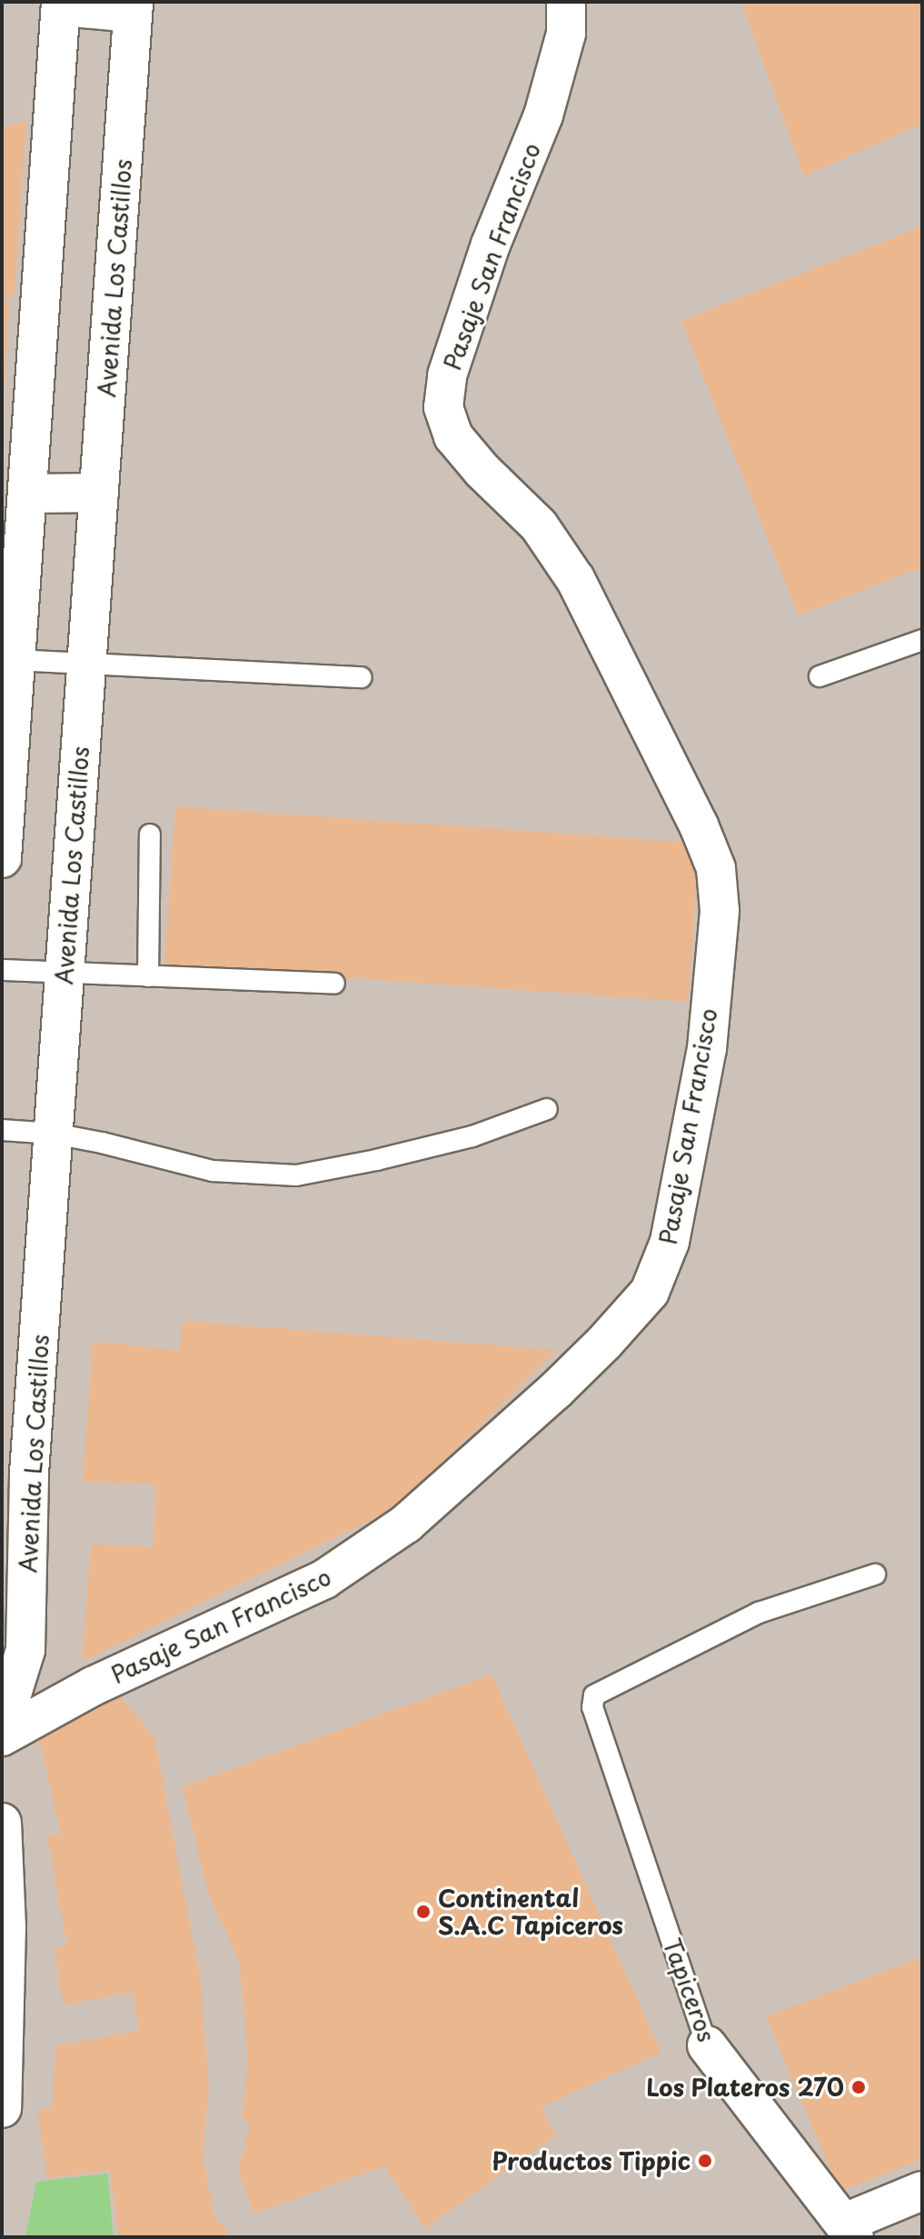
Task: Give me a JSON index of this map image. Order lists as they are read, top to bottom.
{
  "streets": {
    "street": ["Pasaje San Francisco", "Avenida Los Castillos", "Tapiceros"]
  },
  "places": ["Continental S.A.C Tapiceros", "Los Plateros 270", "Productos Tippic"]
}
